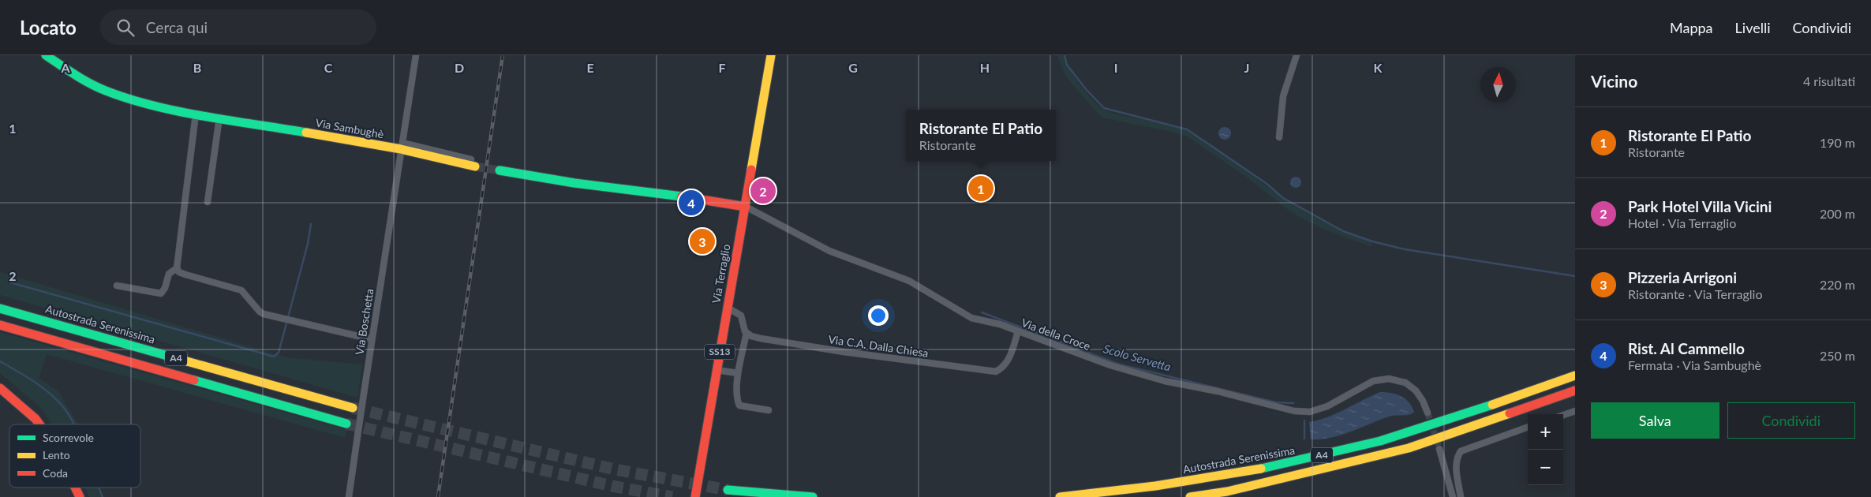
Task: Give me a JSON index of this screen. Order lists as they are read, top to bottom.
{
  "streets": {
    "main road": [
      "Via Sambughè",
      "Via Terraglio",
      "Autostrada Serenissima",
      "SS13",
      "A4"
    ],
    "street": ["Via Boschetta", "Via della Croce", "Via C.A. Dalla Chiesa"]
  },
  "crossings": [
    ["Via Sambughè", "Via Boschetta"],
    ["Via Terraglio", "Via della Croce"],
    ["Via della Croce", "Via C.A. Dalla Chiesa"]
  ],
  "water": ["Scolo Servetta"],
  "legend": ["Scorrevole", "Lento", "Coda"],
  "north": "top",
  "page": {
    "header": "Locato",
    "search": "Cerca qui",
    "nav": ["Mappa", "Livelli", "Condividi"],
    "heading": ["Vicino", "4 risultati"],
    "list": [
      {
        "mark": "1",
        "name": "Ristorante El Patio",
        "note": "Ristorante",
        "value": "190 m"
      },
      {
        "mark": "2",
        "name": "Park Hotel Villa Vicini",
        "note": "Hotel · Via Terraglio",
        "value": "200 m"
      },
      {
        "mark": "3",
        "name": "Pizzeria Arrigoni",
        "note": "Ristorante · Via Terraglio",
        "value": "220 m"
      },
      {
        "mark": "4",
        "name": "Rist. Al Cammello",
        "note": "Fermata · Via Sambughè",
        "value": "250 m"
      }
    ],
    "popup": ["Ristorante El Patio", "Ristorante"],
    "pins": [
      "1",
      "2",
      "4",
      "3"
    ],
    "buttons": ["Salva", "Condividi"],
    "map_buttons": ["+", "−"]
  },
  "grid": {
    "columns": [
      "A",
      "B",
      "C",
      "D",
      "E",
      "F",
      "G",
      "H",
      "I",
      "J",
      "K"
    ],
    "rows": ["1", "2"]
  }
}
